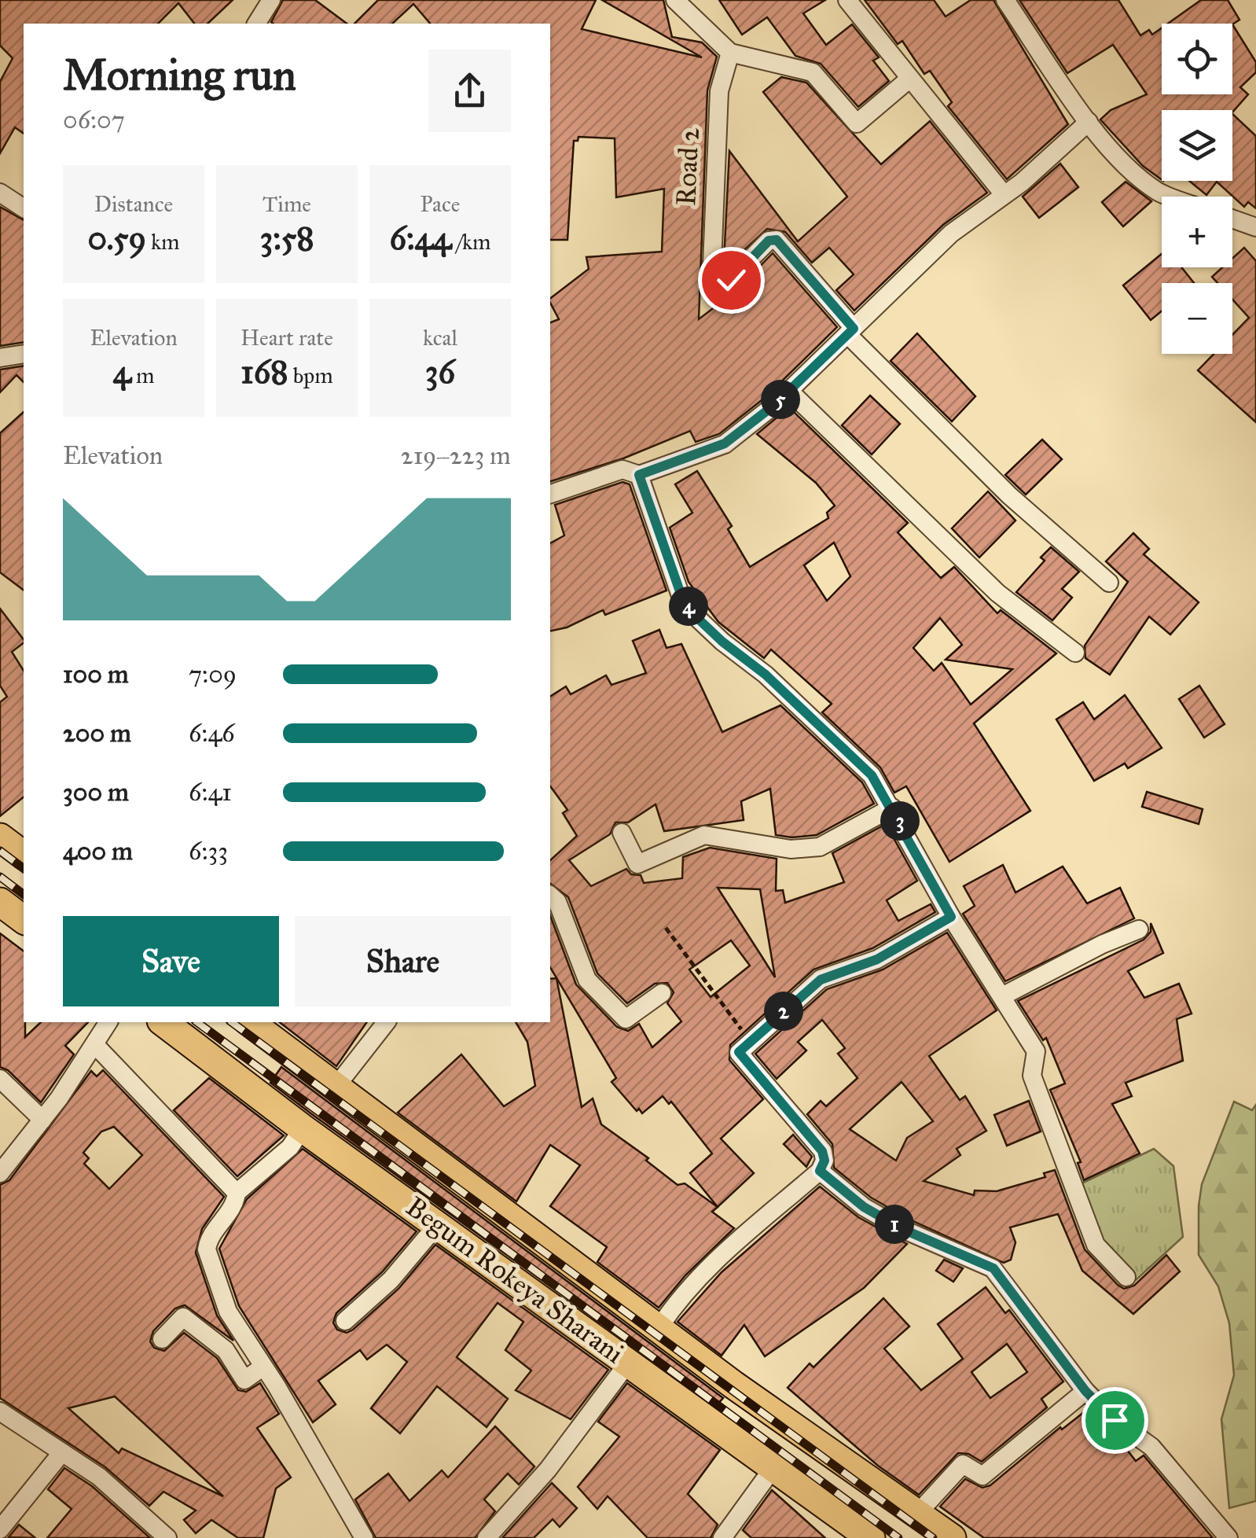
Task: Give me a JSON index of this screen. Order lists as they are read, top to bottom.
{
  "streets": {
    "main road": ["Begum Rokeya Sharani"],
    "street": ["Road 2"]
  },
  "page": {
    "map_buttons": ["+", "−"],
    "heading": ["Morning run", "06:07"],
    "stats": [
      ["Distance", "0.59 km"],
      ["Time", "3:58"],
      ["Pace", "6:44 /km"],
      ["Elevation", "4 m"],
      ["Heart rate", "168 bpm"],
      ["kcal", "36"]
    ],
    "pins": [
      "5",
      "4",
      "3",
      "2",
      "1"
    ],
    "chart": ["Elevation", "219–223 m"],
    "list": [
      {
        "name": "100 m",
        "note": "7:09"
      },
      {
        "name": "200 m",
        "note": "6:46"
      },
      {
        "name": "300 m",
        "note": "6:41"
      },
      {
        "name": "400 m",
        "note": "6:33"
      }
    ],
    "buttons": ["Save", "Share"]
  }
}
